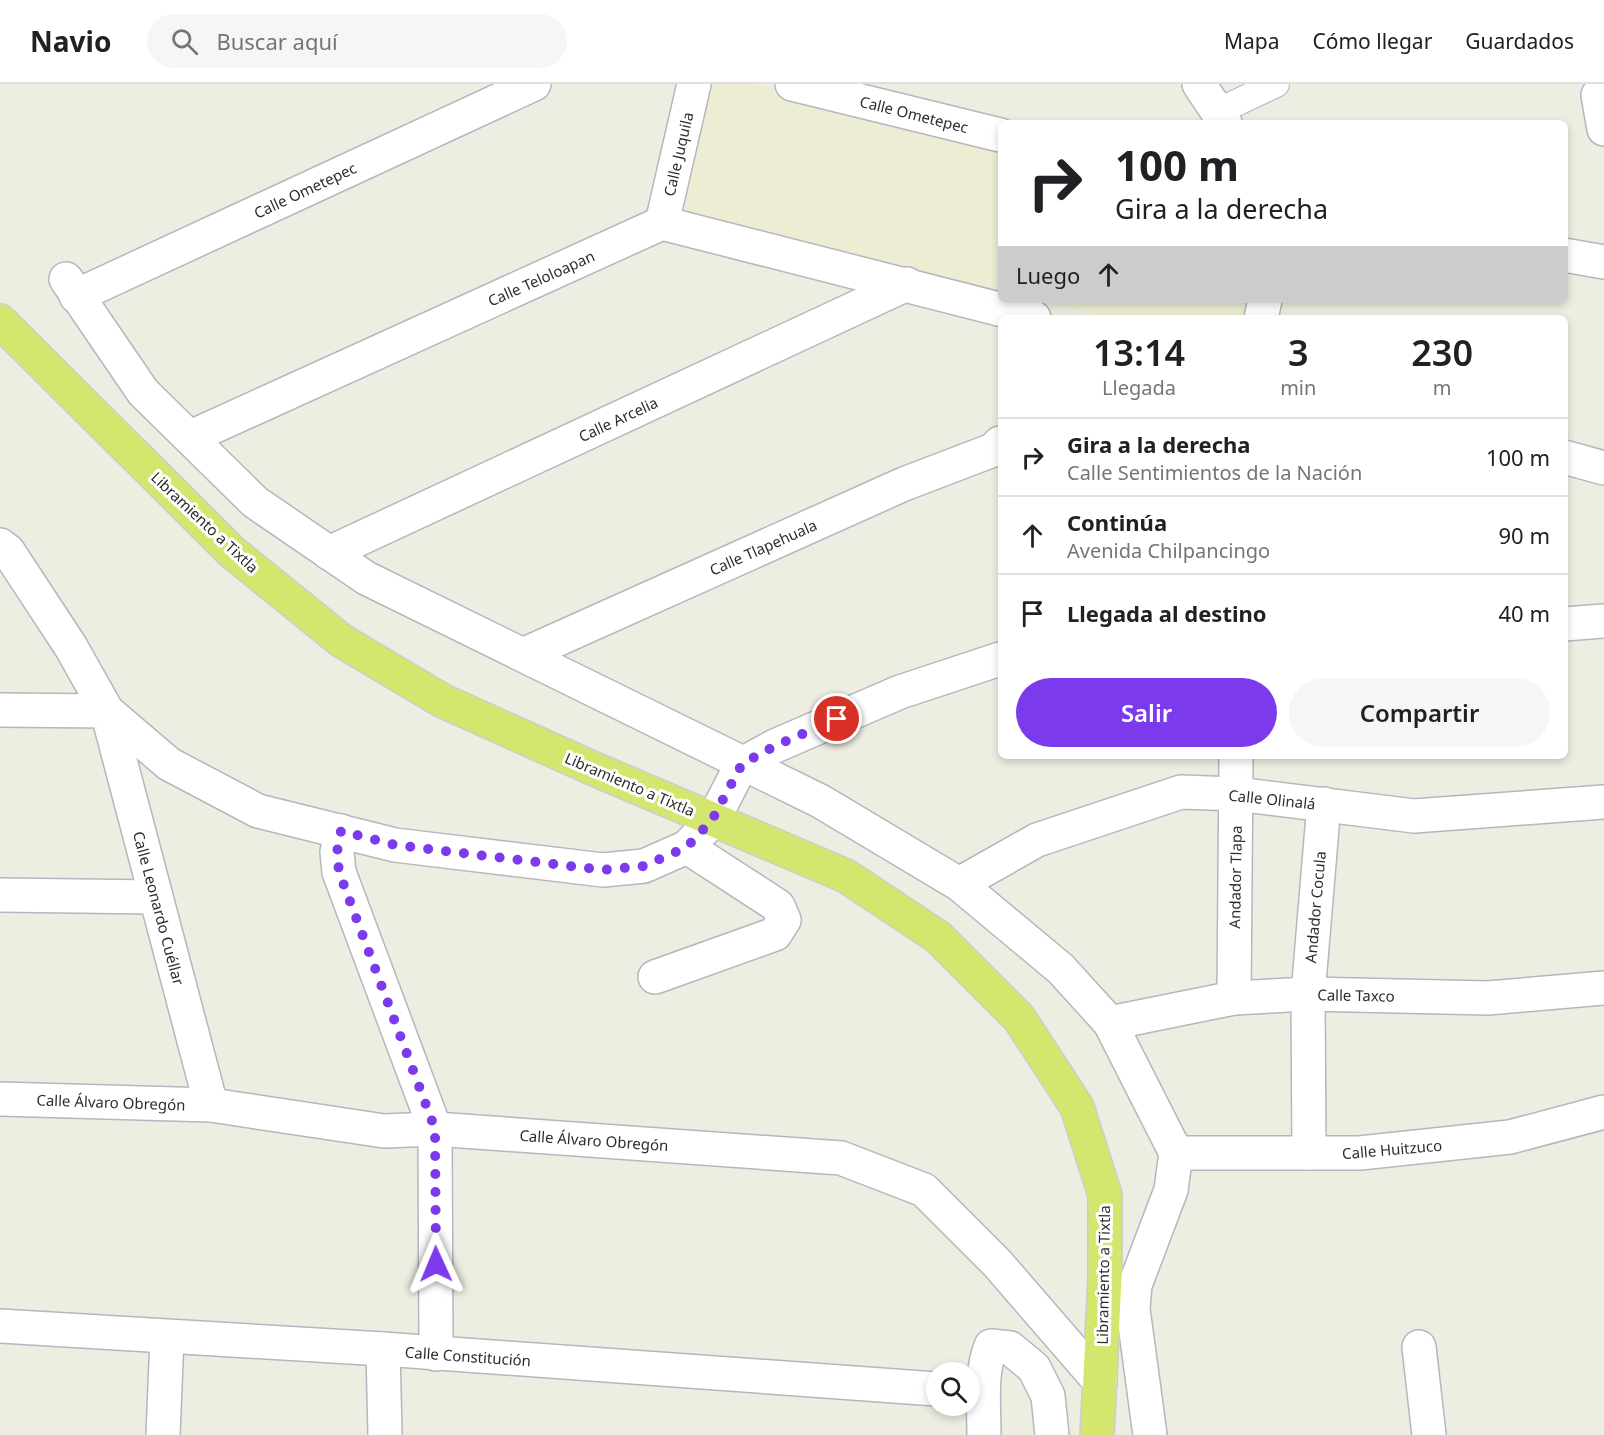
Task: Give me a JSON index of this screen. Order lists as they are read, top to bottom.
{
  "streets": {
    "main road": ["Libramiento a Tixtla"],
    "street": [
      "Calle Ometepec",
      "Calle Juquila",
      "Calle Teloloapan",
      "Calle Arcelia",
      "Calle Tlapehuala",
      "Calle Olinalá",
      "Andador Tlapa",
      "Andador Cocula",
      "Calle Leonardo Cuéllar",
      "Calle Taxco",
      "Calle Álvaro Obregón",
      "Calle Huitzuco",
      "Calle Constitución"
    ]
  },
  "crossings": [
    ["Calle Ometepec", "Calle Teloloapan"],
    ["Calle Juquila", "Calle Teloloapan"],
    ["Libramiento a Tixtla", "Calle Álvaro Obregón"],
    ["Calle Olinalá", "Andador Tlapa"],
    ["Calle Olinalá", "Andador Cocula"],
    ["Andador Tlapa", "Calle Taxco"],
    ["Andador Cocula", "Calle Taxco"],
    ["Andador Cocula", "Calle Huitzuco"],
    ["Calle Leonardo Cuéllar", "Calle Álvaro Obregón"]
  ],
  "page": {
    "header": "Navio",
    "search": "Buscar aquí",
    "nav": ["Mapa", "Cómo llegar", "Guardados"],
    "turn": ["100 m", "Gira a la derecha"],
    "then": "Luego",
    "eta": [
      "13:14",
      "Llegada",
      "3",
      "min",
      "230",
      "m"
    ],
    "list": [
      {
        "name": "Gira a la derecha",
        "note": "Calle Sentimientos de la Nación",
        "value": "100 m"
      },
      {
        "name": "Continúa",
        "note": "Avenida Chilpancingo",
        "value": "90 m"
      },
      {
        "name": "Llegada al destino",
        "value": "40 m"
      }
    ],
    "buttons": ["Salir", "Compartir"]
  }
}
